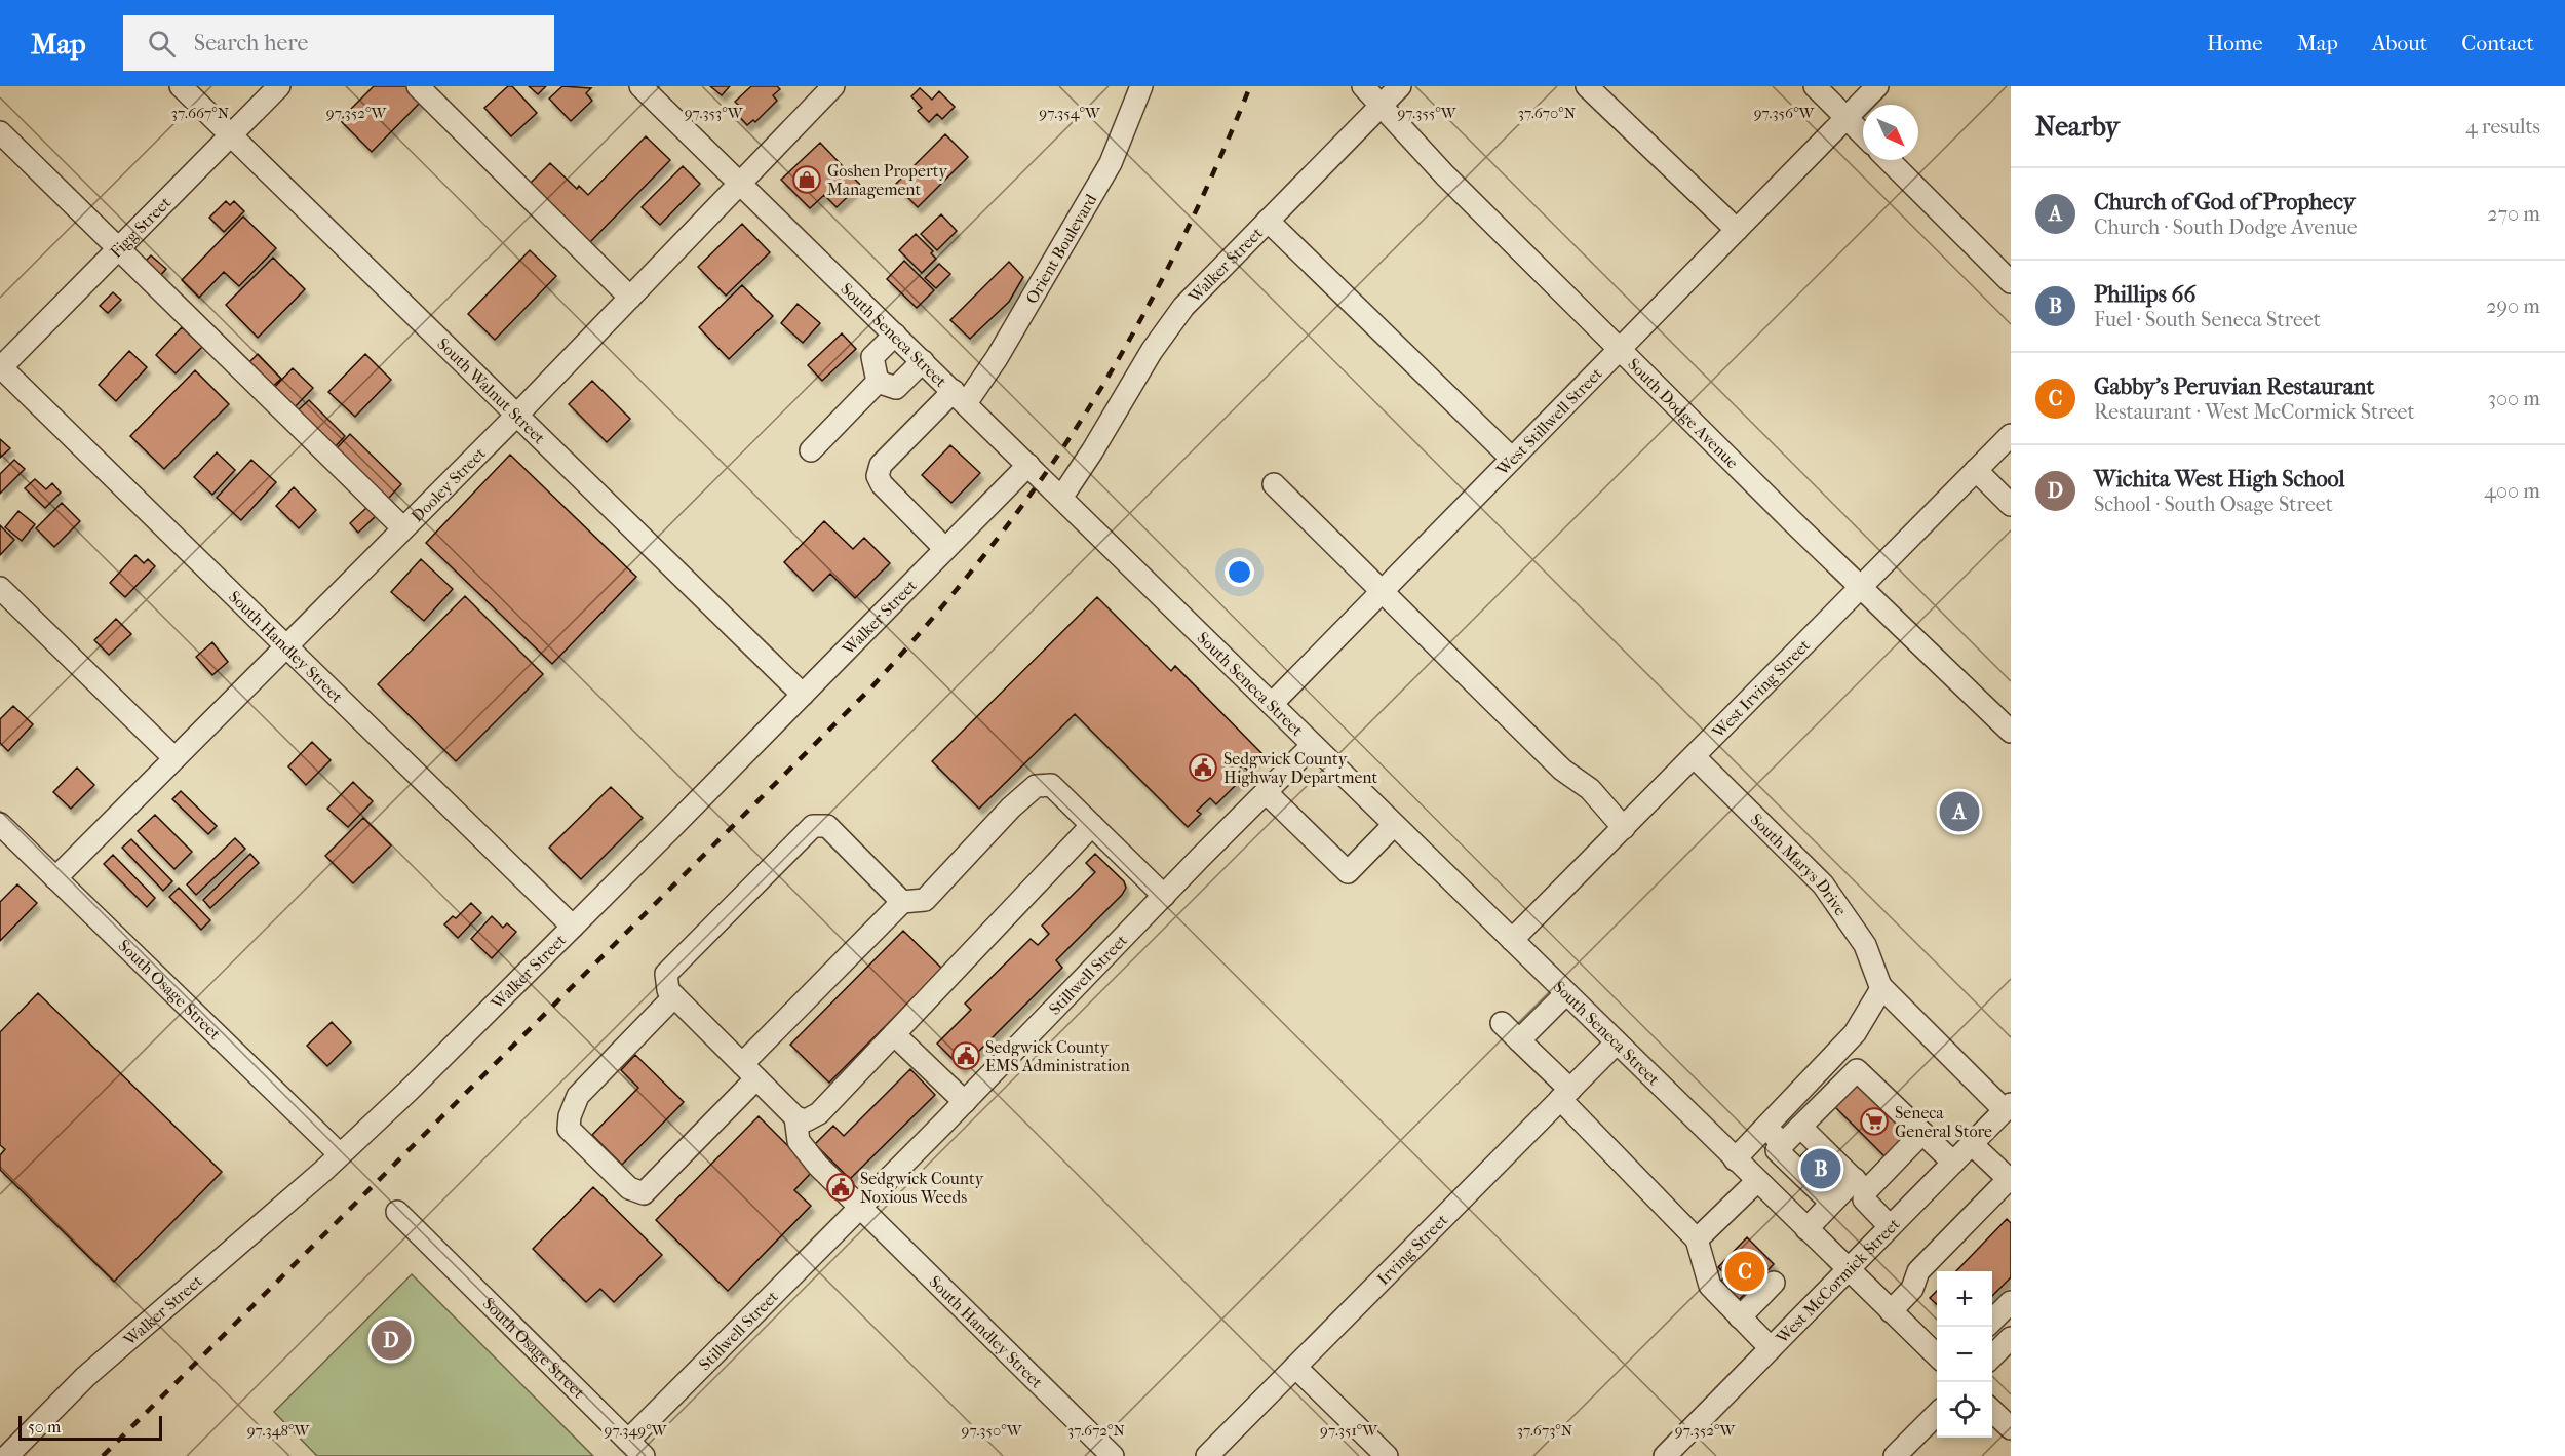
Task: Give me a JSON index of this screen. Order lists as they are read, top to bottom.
{
  "streets": {
    "street": [
      "Figg Street",
      "Orient Boulevard",
      "Walker Street",
      "South Seneca Street",
      "South Walnut Street",
      "South Dodge Avenue",
      "West Stillwell Street",
      "Dooley Street",
      "South Handley Street",
      "West Irving Street",
      "South Marys Drive",
      "Stillwell Street",
      "South Osage Street",
      "Irving Street",
      "West McCormick Street"
    ]
  },
  "crossings": [
    ["Figg Street", "South Walnut Street"],
    ["Figg Street", "South Handley Street"],
    ["Orient Boulevard", "Walker Street"],
    ["Orient Boulevard", "South Seneca Street"],
    ["Walker Street", "South Seneca Street"],
    ["Walker Street", "South Walnut Street"],
    ["Walker Street", "South Dodge Avenue"],
    ["Walker Street", "South Handley Street"],
    ["Walker Street", "South Osage Street"],
    ["South Seneca Street", "West Stillwell Street"],
    ["South Seneca Street", "Dooley Street"],
    ["South Seneca Street", "West Irving Street"],
    ["South Seneca Street", "Stillwell Street"],
    ["South Seneca Street", "Irving Street"],
    ["South Seneca Street", "West McCormick Street"],
    ["South Walnut Street", "Dooley Street"],
    ["South Dodge Avenue", "West Stillwell Street"],
    ["South Dodge Avenue", "West Irving Street"],
    ["Dooley Street", "South Handley Street"],
    ["Dooley Street", "South Osage Street"],
    ["South Handley Street", "Stillwell Street"],
    ["West Irving Street", "South Marys Drive"],
    ["South Marys Drive", "West McCormick Street"],
    ["Stillwell Street", "South Osage Street"]
  ],
  "places": {
    "shop": ["Goshen Property Management"],
    "public building": ["Sedgwick County Highway Department", "Sedgwick County EMS Administration", "Sedgwick County Noxious Weeds"],
    "supermarket": ["Seneca General Store"]
  },
  "scale_bar": "50 m",
  "north": "bottom right",
  "page": {
    "header": "Map",
    "search": "Search here",
    "nav": [
      "Home",
      "Map",
      "About",
      "Contact"
    ],
    "heading": ["Nearby", "4 results"],
    "list": [
      {
        "mark": "A",
        "name": "Church of God of Prophecy",
        "note": "Church · South Dodge Avenue",
        "value": "270 m"
      },
      {
        "mark": "B",
        "name": "Phillips 66",
        "note": "Fuel · South Seneca Street",
        "value": "290 m"
      },
      {
        "mark": "C",
        "name": "Gabby's Peruvian Restaurant",
        "note": "Restaurant · West McCormick Street",
        "value": "300 m"
      },
      {
        "mark": "D",
        "name": "Wichita West High School",
        "note": "School · South Osage Street",
        "value": "400 m"
      }
    ],
    "pins": [
      "A",
      "B",
      "C",
      "D"
    ],
    "map_buttons": ["+", "−"],
    "scale": "50 m"
  },
  "coordinates": [
    "37.667°N",
    "97.352°W",
    "97.353°W",
    "97.354°W",
    "97.355°W",
    "37.670°N",
    "97.356°W",
    "97.348°W",
    "37.672°N",
    "37.673°N",
    "97.349°W",
    "97.350°W",
    "97.351°W"
  ]
}
